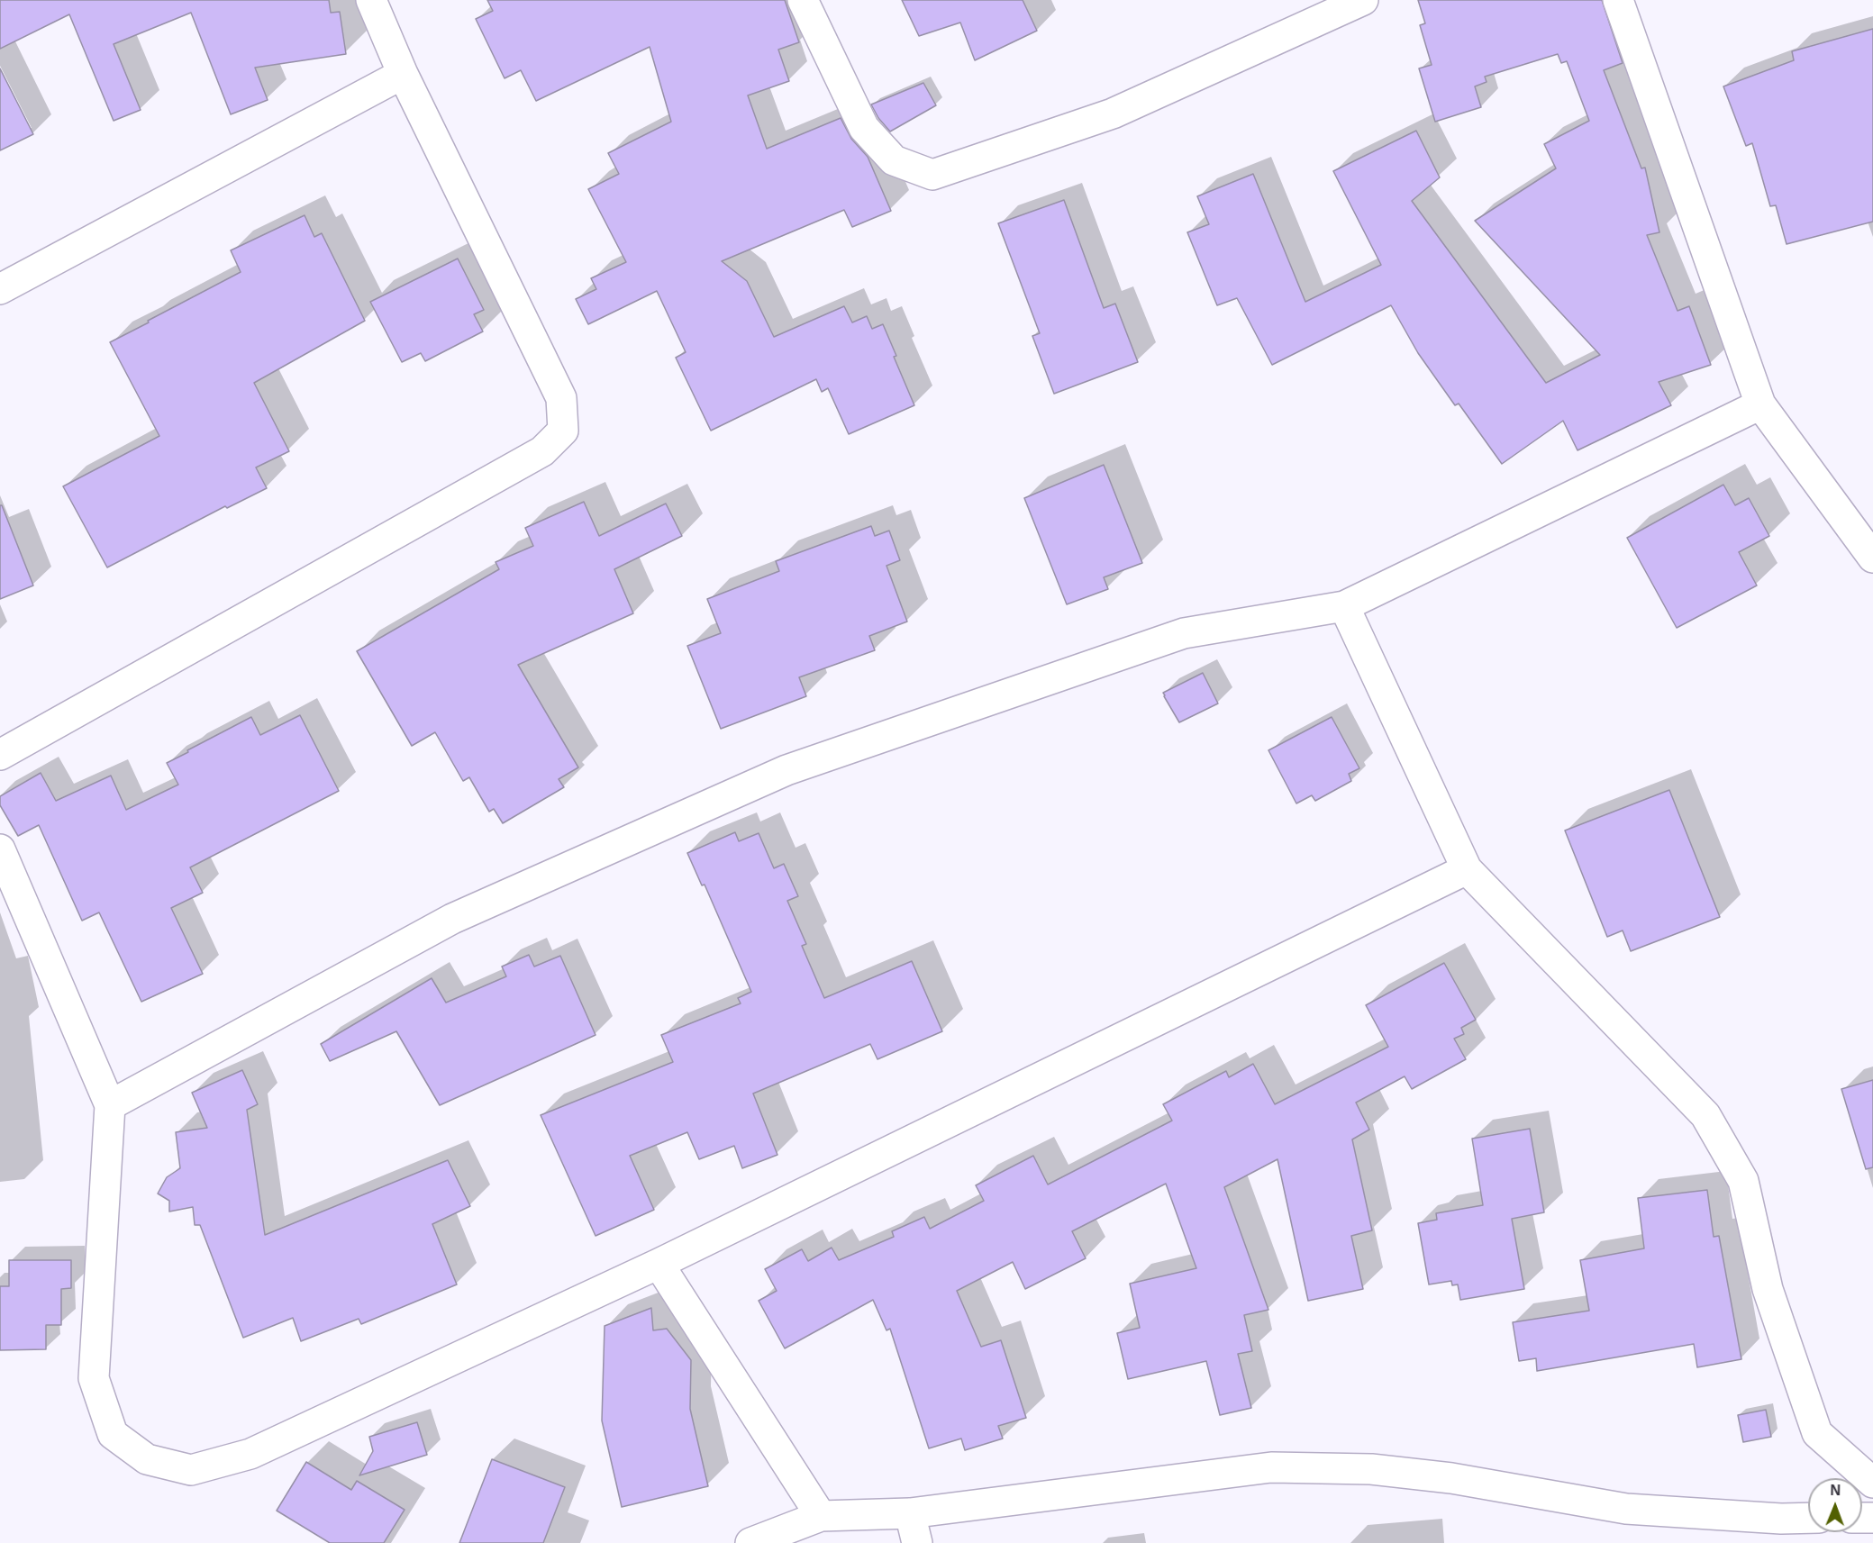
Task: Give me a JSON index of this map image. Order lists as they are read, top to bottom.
{
  "north": "top"
}
